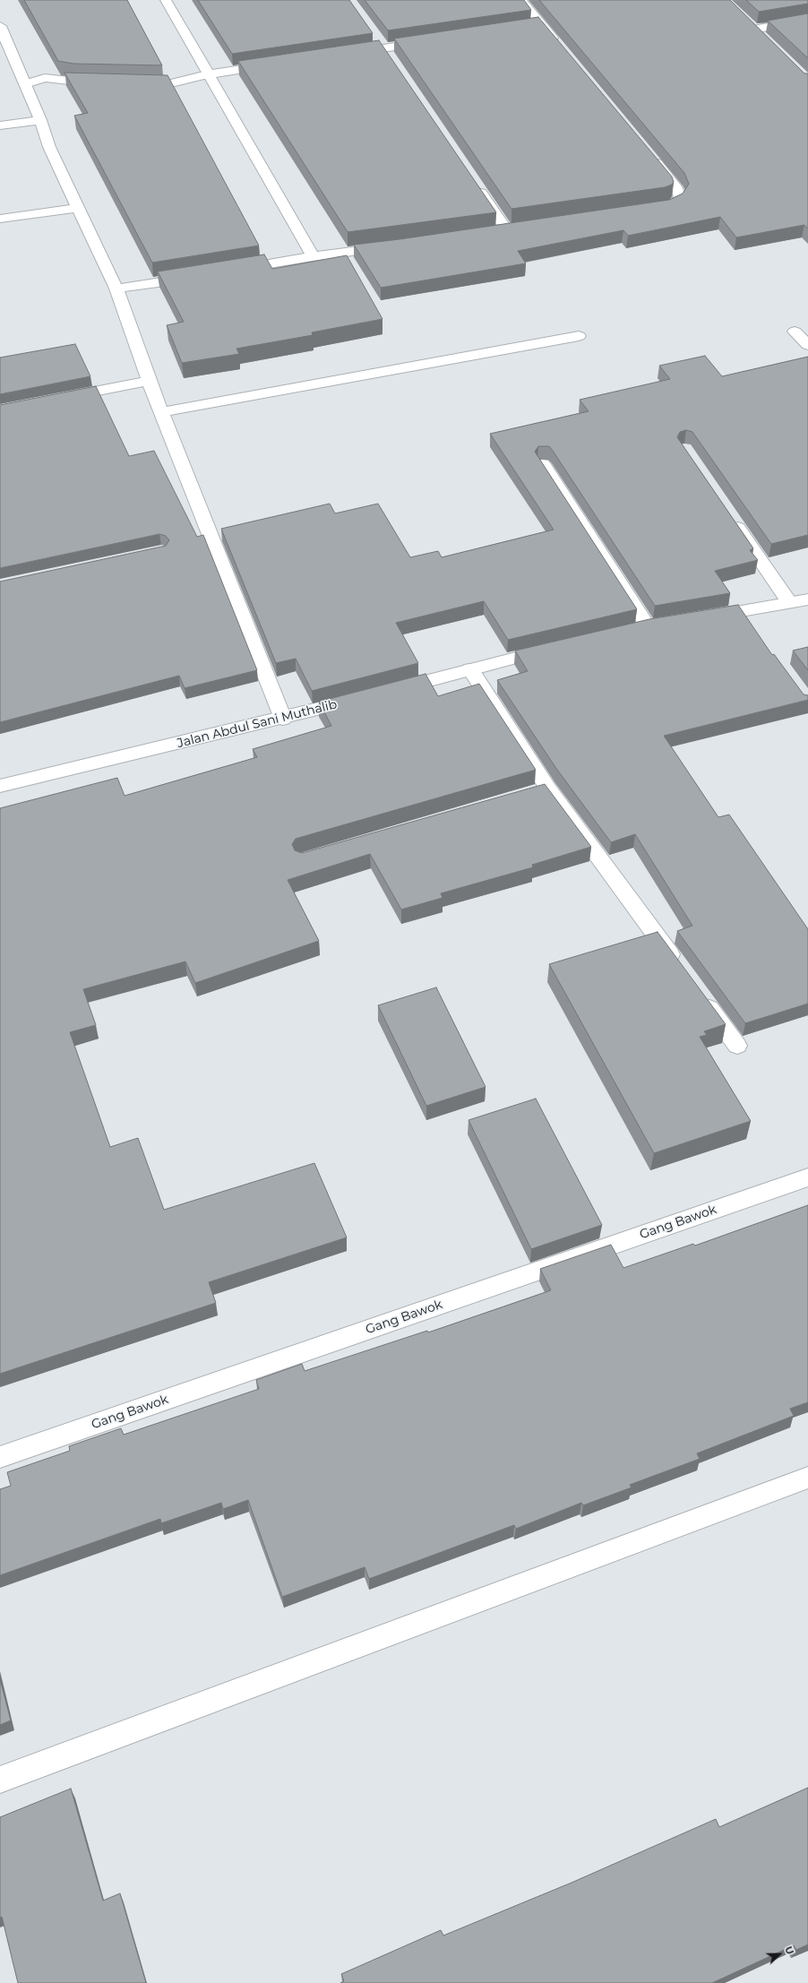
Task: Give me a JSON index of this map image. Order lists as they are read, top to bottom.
{
  "streets": {
    "street": ["Jalan Abdul Sani Muthalib", "Gang Bawok"]
  },
  "north": "right"
}
